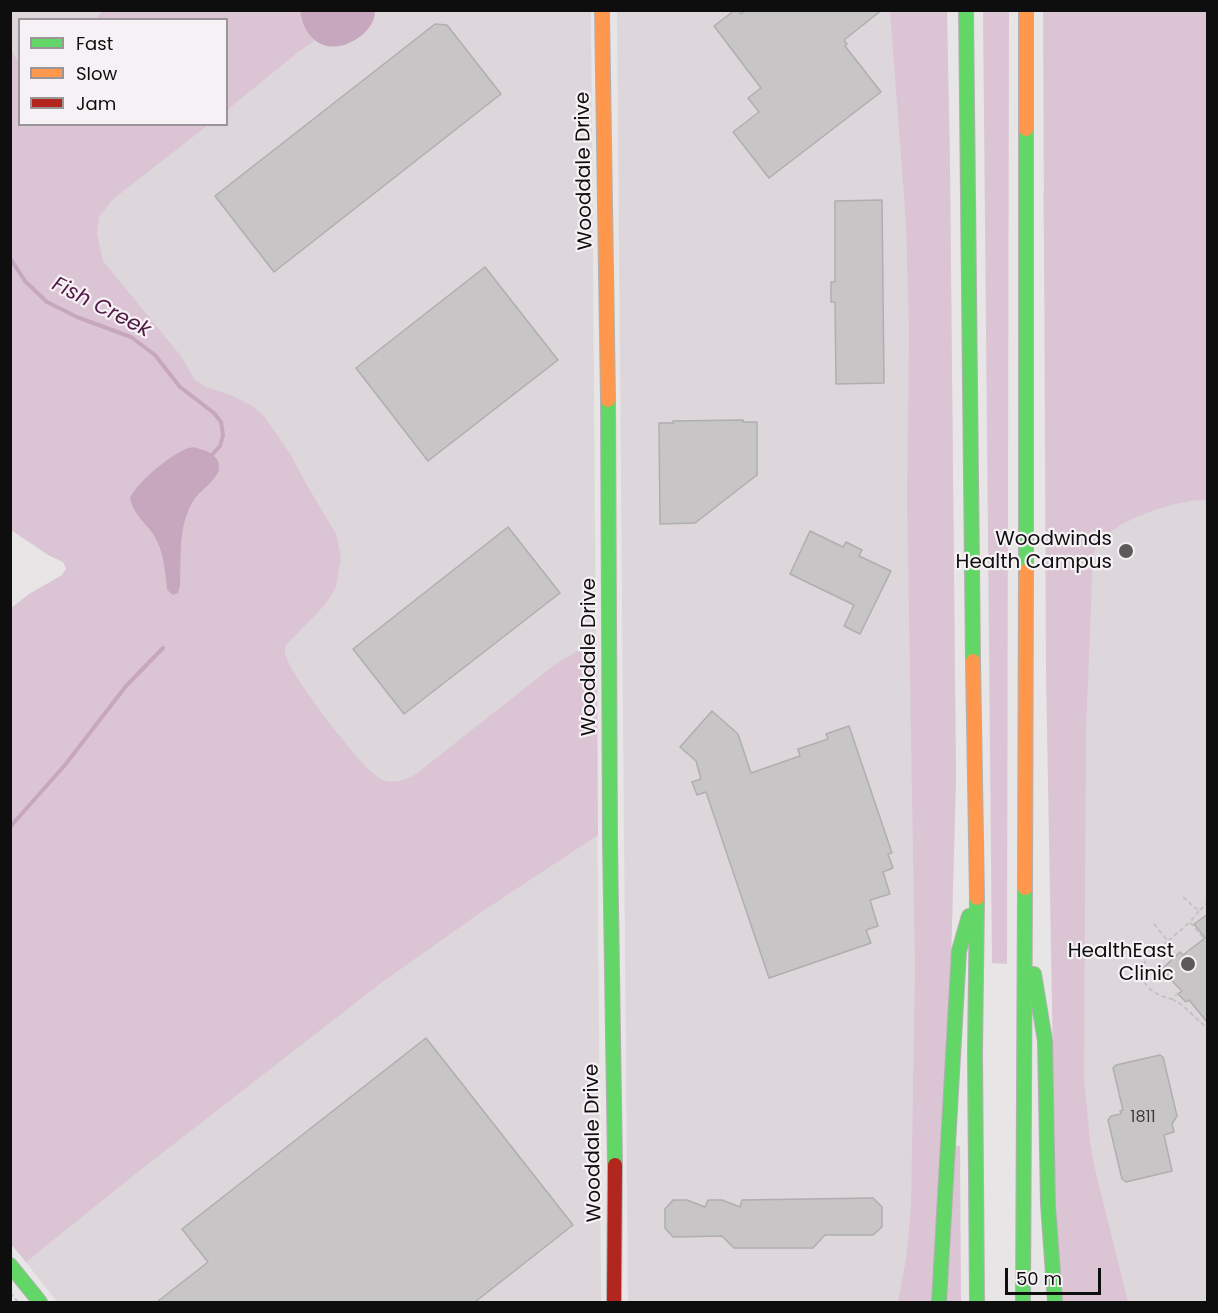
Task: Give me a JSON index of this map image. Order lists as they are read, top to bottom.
{
  "streets": {
    "main road": ["Wooddale Drive"]
  },
  "water": ["Fish Creek"],
  "places": ["Woodwinds Health Campus", "HealthEast Clinic"],
  "house_numbers": ["1811"],
  "legend": ["Fast", "Slow", "Jam"],
  "scale_bar": "50 m"
}
